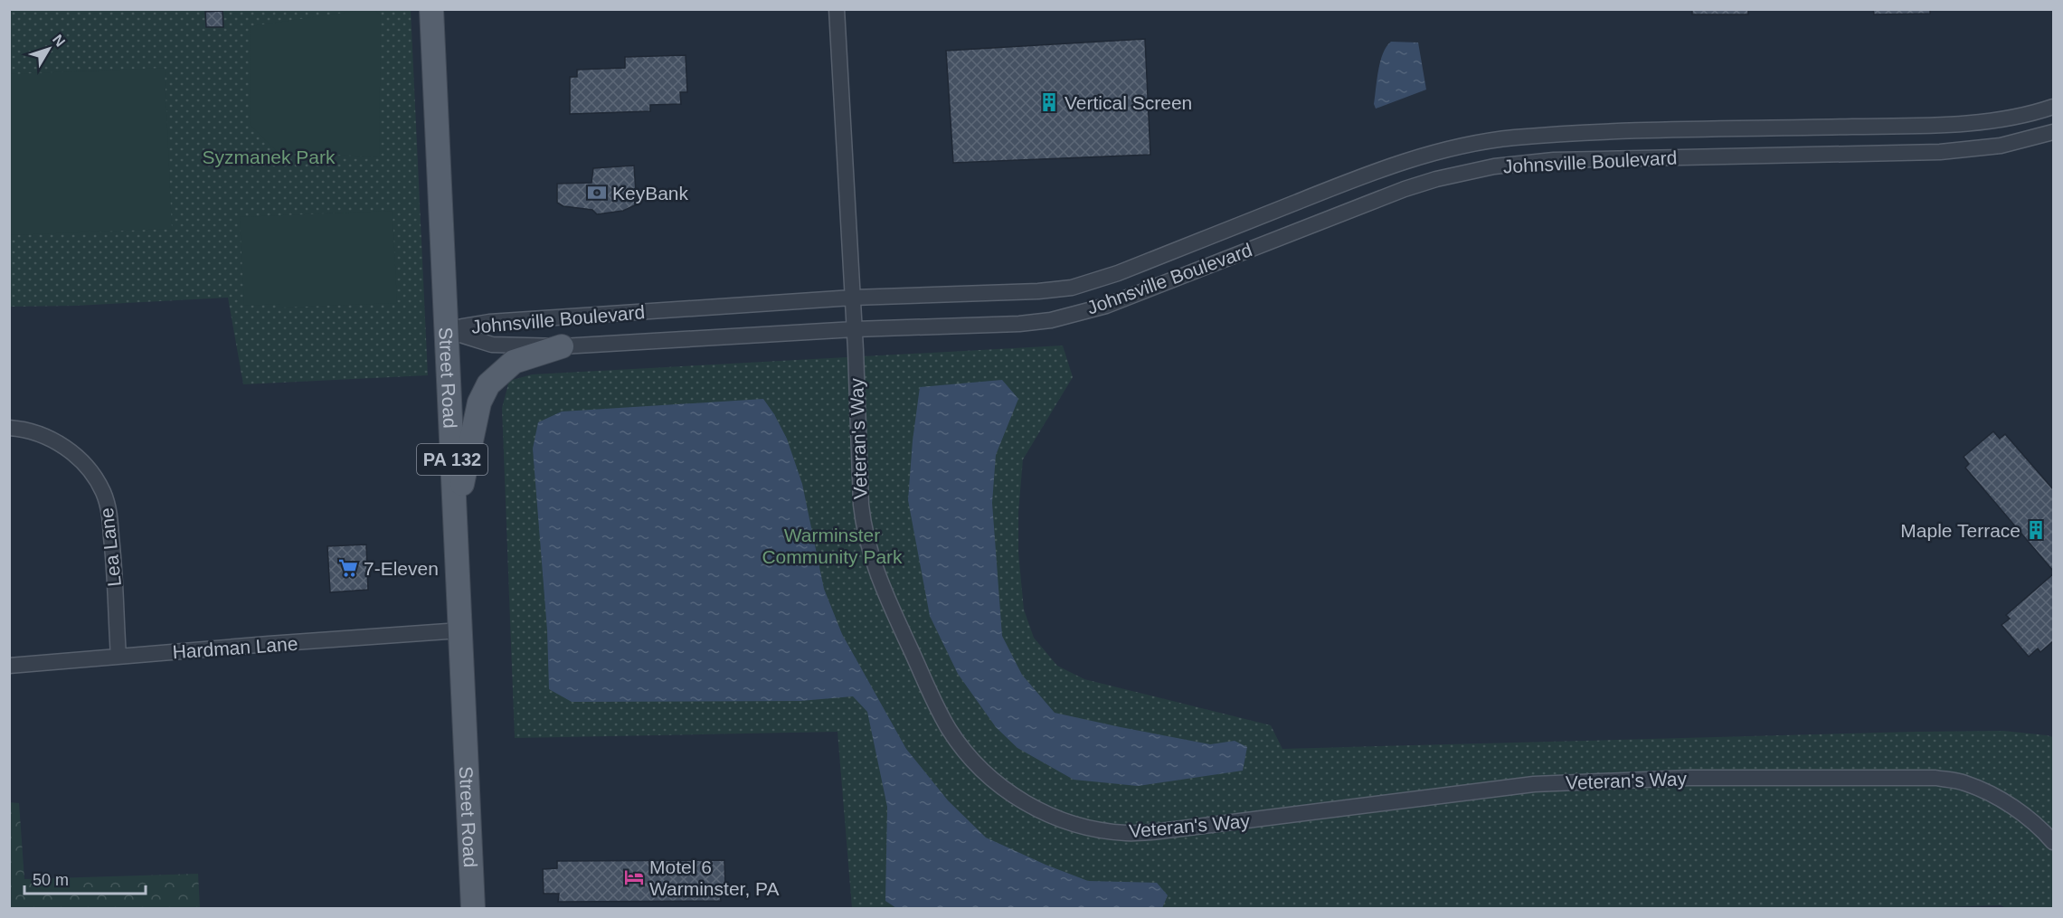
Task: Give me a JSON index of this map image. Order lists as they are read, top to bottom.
{
  "streets": {
    "main road": ["Street Road", "PA 132"],
    "street": [
      "Johnsville Boulevard",
      "Veteran's Way",
      "Lea Lane",
      "Hardman Lane"
    ]
  },
  "crossings": [
    ["Johnsville Boulevard", "Street Road"],
    ["Johnsville Boulevard", "Veteran's Way"],
    ["Street Road", "Hardman Lane"],
    ["Lea Lane", "Hardman Lane"]
  ],
  "parks": ["Syzmanek Park", "Warminster Community Park"],
  "places": {
    "building": ["Vertical Screen", "Maple Terrace"],
    "bank": ["KeyBank"],
    "supermarket": ["7-Eleven"],
    "hotel": ["Motel 6 Warminster, PA"]
  },
  "scale_bar": "50 m",
  "north": "top right"
}
